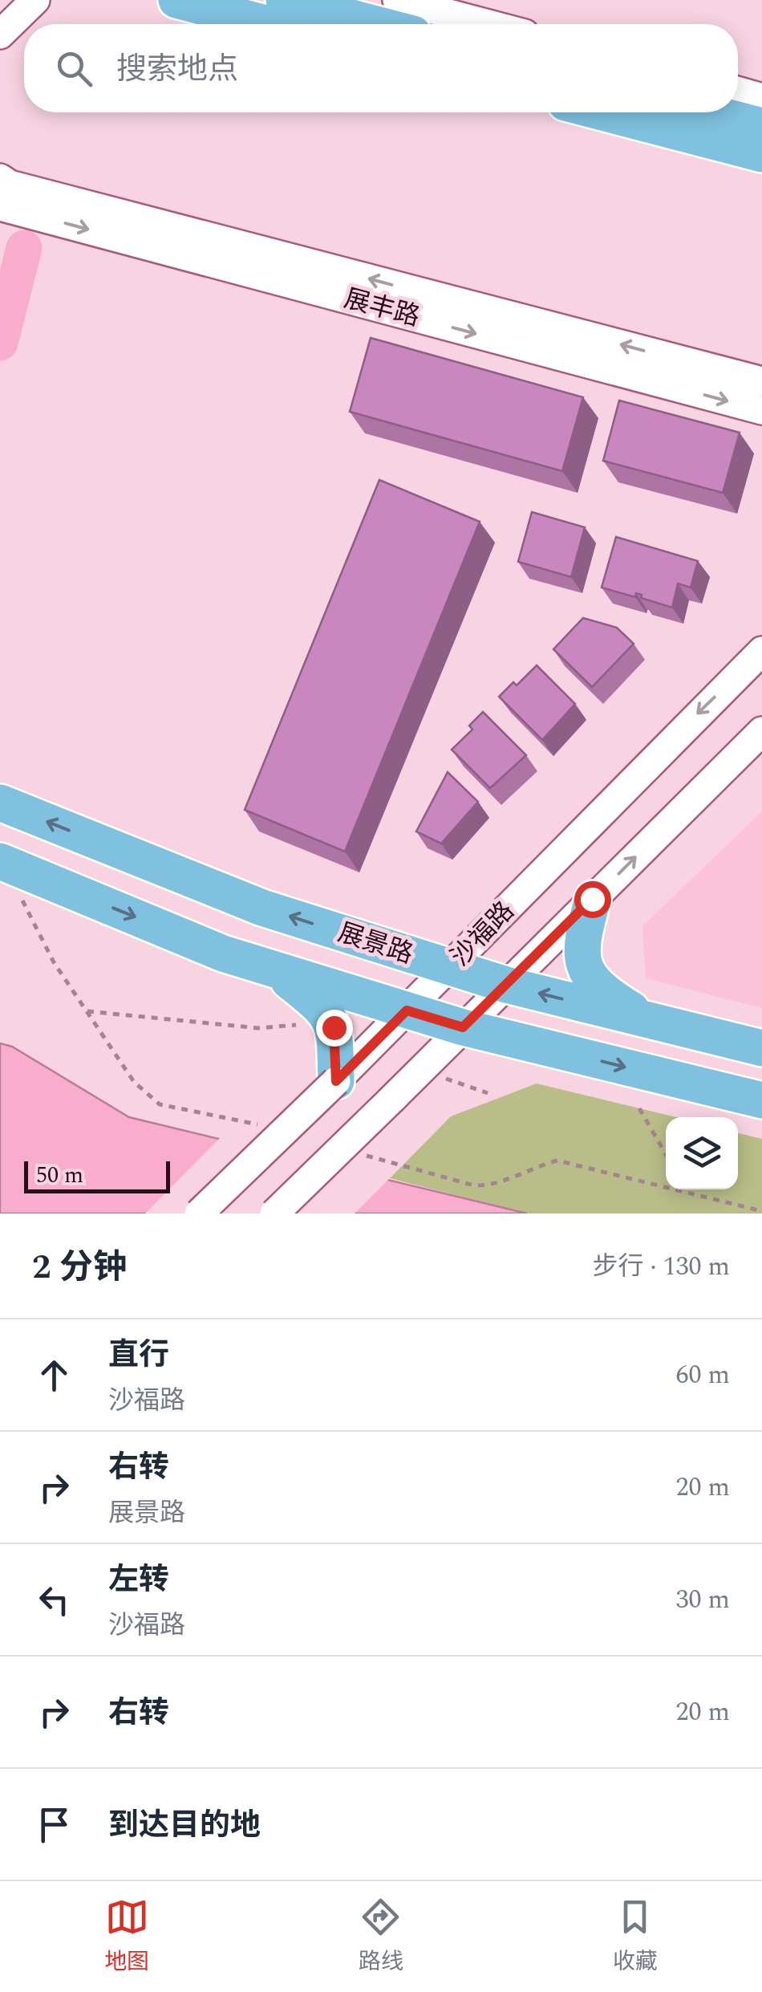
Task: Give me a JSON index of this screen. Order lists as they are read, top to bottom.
{
  "streets": {
    "main road": ["展景路"],
    "street": ["展丰路", "沙福路"]
  },
  "crossings": [
    ["沙福路", "展景路"]
  ],
  "scale_bar": "50 m",
  "page": {
    "search": "搜索地点",
    "scale": "50 m",
    "heading": ["2 分钟", "步行 · 130 m"],
    "list": [
      ["直行", "沙福路", "60 m"],
      ["右转", "展景路", "20 m"],
      ["左转", "沙福路", "30 m"],
      ["右转", "20 m"],
      "到达目的地"
    ],
    "nav": ["地图", "路线", "收藏"]
  }
}
